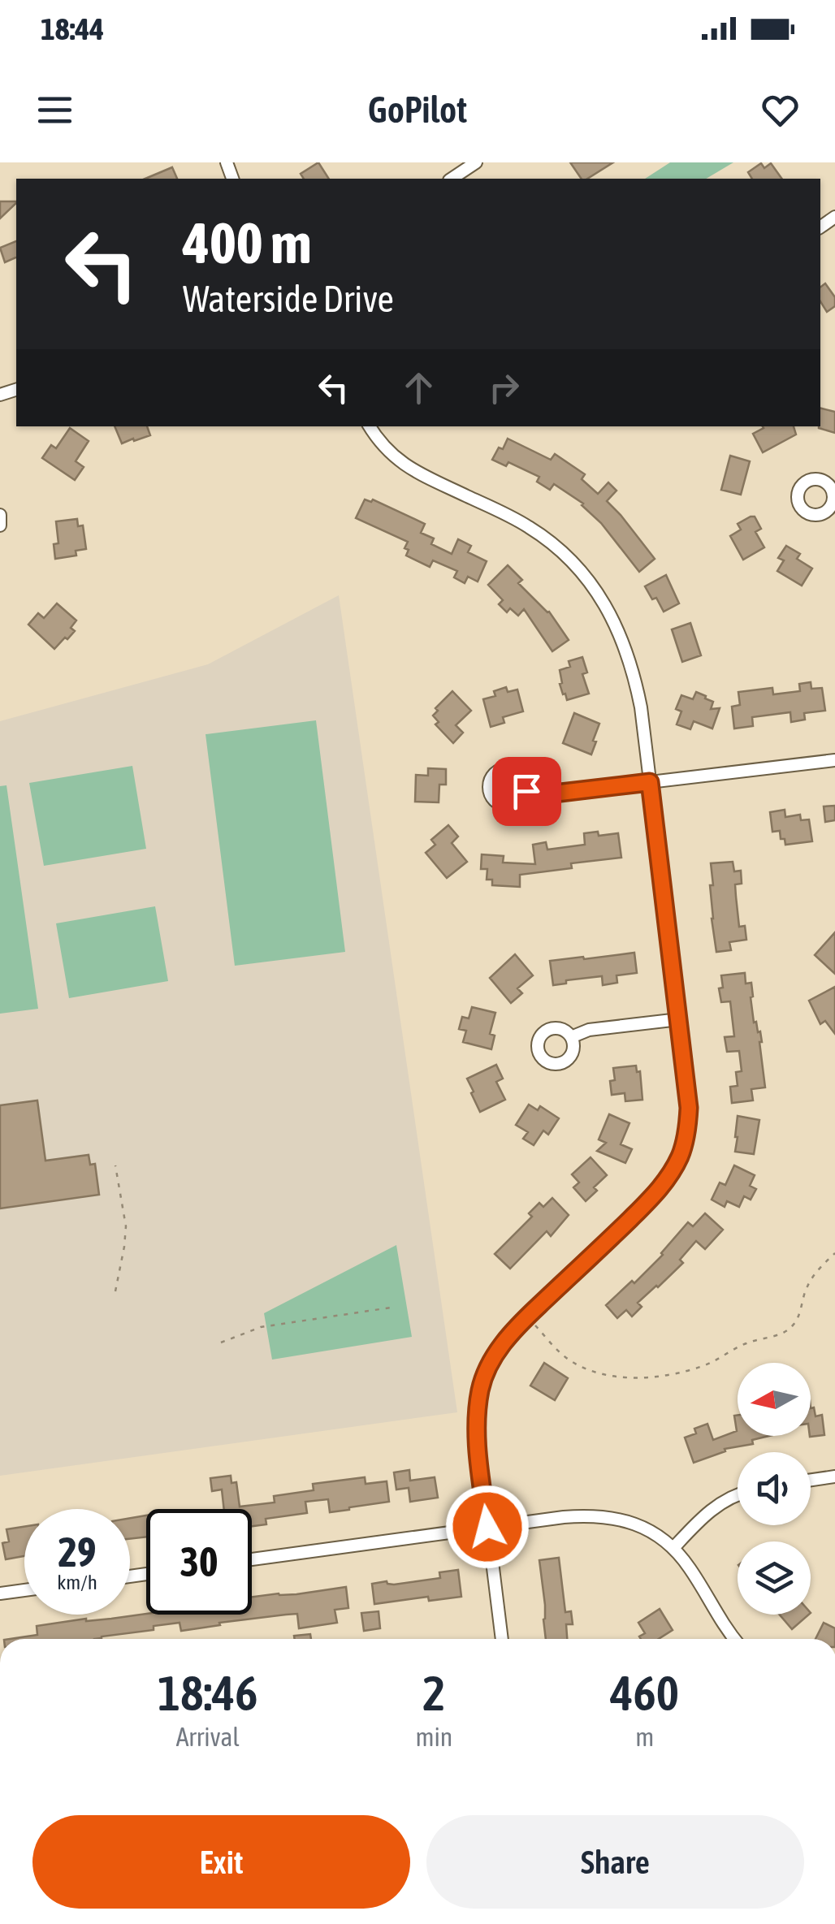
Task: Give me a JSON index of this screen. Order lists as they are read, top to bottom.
{
  "north": "left",
  "page": {
    "status": "18:44",
    "header": "GoPilot",
    "turn": ["400 m", "Waterside Drive"],
    "speed": "29 km/h",
    "limit": "30",
    "eta": [
      "18:46",
      "Arrival",
      "2",
      "min",
      "460",
      "m"
    ],
    "buttons": ["Exit", "Share"]
  }
}
